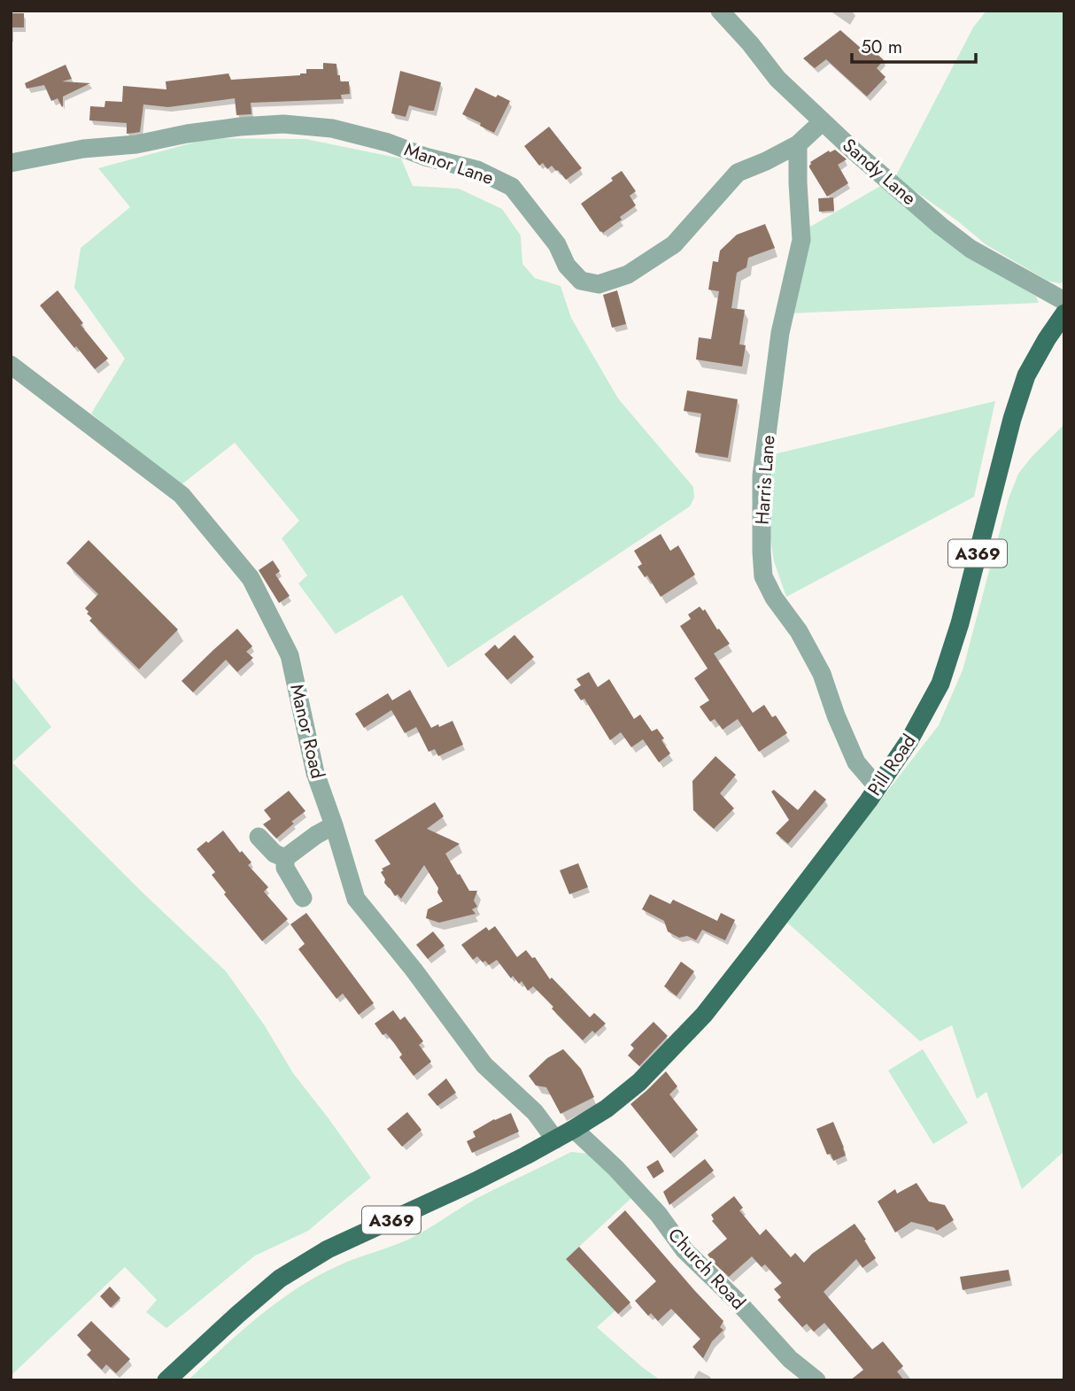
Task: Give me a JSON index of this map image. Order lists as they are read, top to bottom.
{
  "streets": {
    "main road": ["A369", "Pill Road"],
    "street": [
      "Manor Lane",
      "Sandy Lane",
      "Harris Lane",
      "Manor Road",
      "Church Road"
    ]
  },
  "crossings": [
    ["Manor Lane", "Sandy Lane"],
    ["Manor Lane", "Harris Lane"],
    ["Harris Lane", "Pill Road"],
    ["A369", "Manor Road"],
    ["A369", "Pill Road"],
    ["A369", "Church Road"],
    ["Pill Road", "Church Road"]
  ],
  "scale_bar": "50 m"
}
